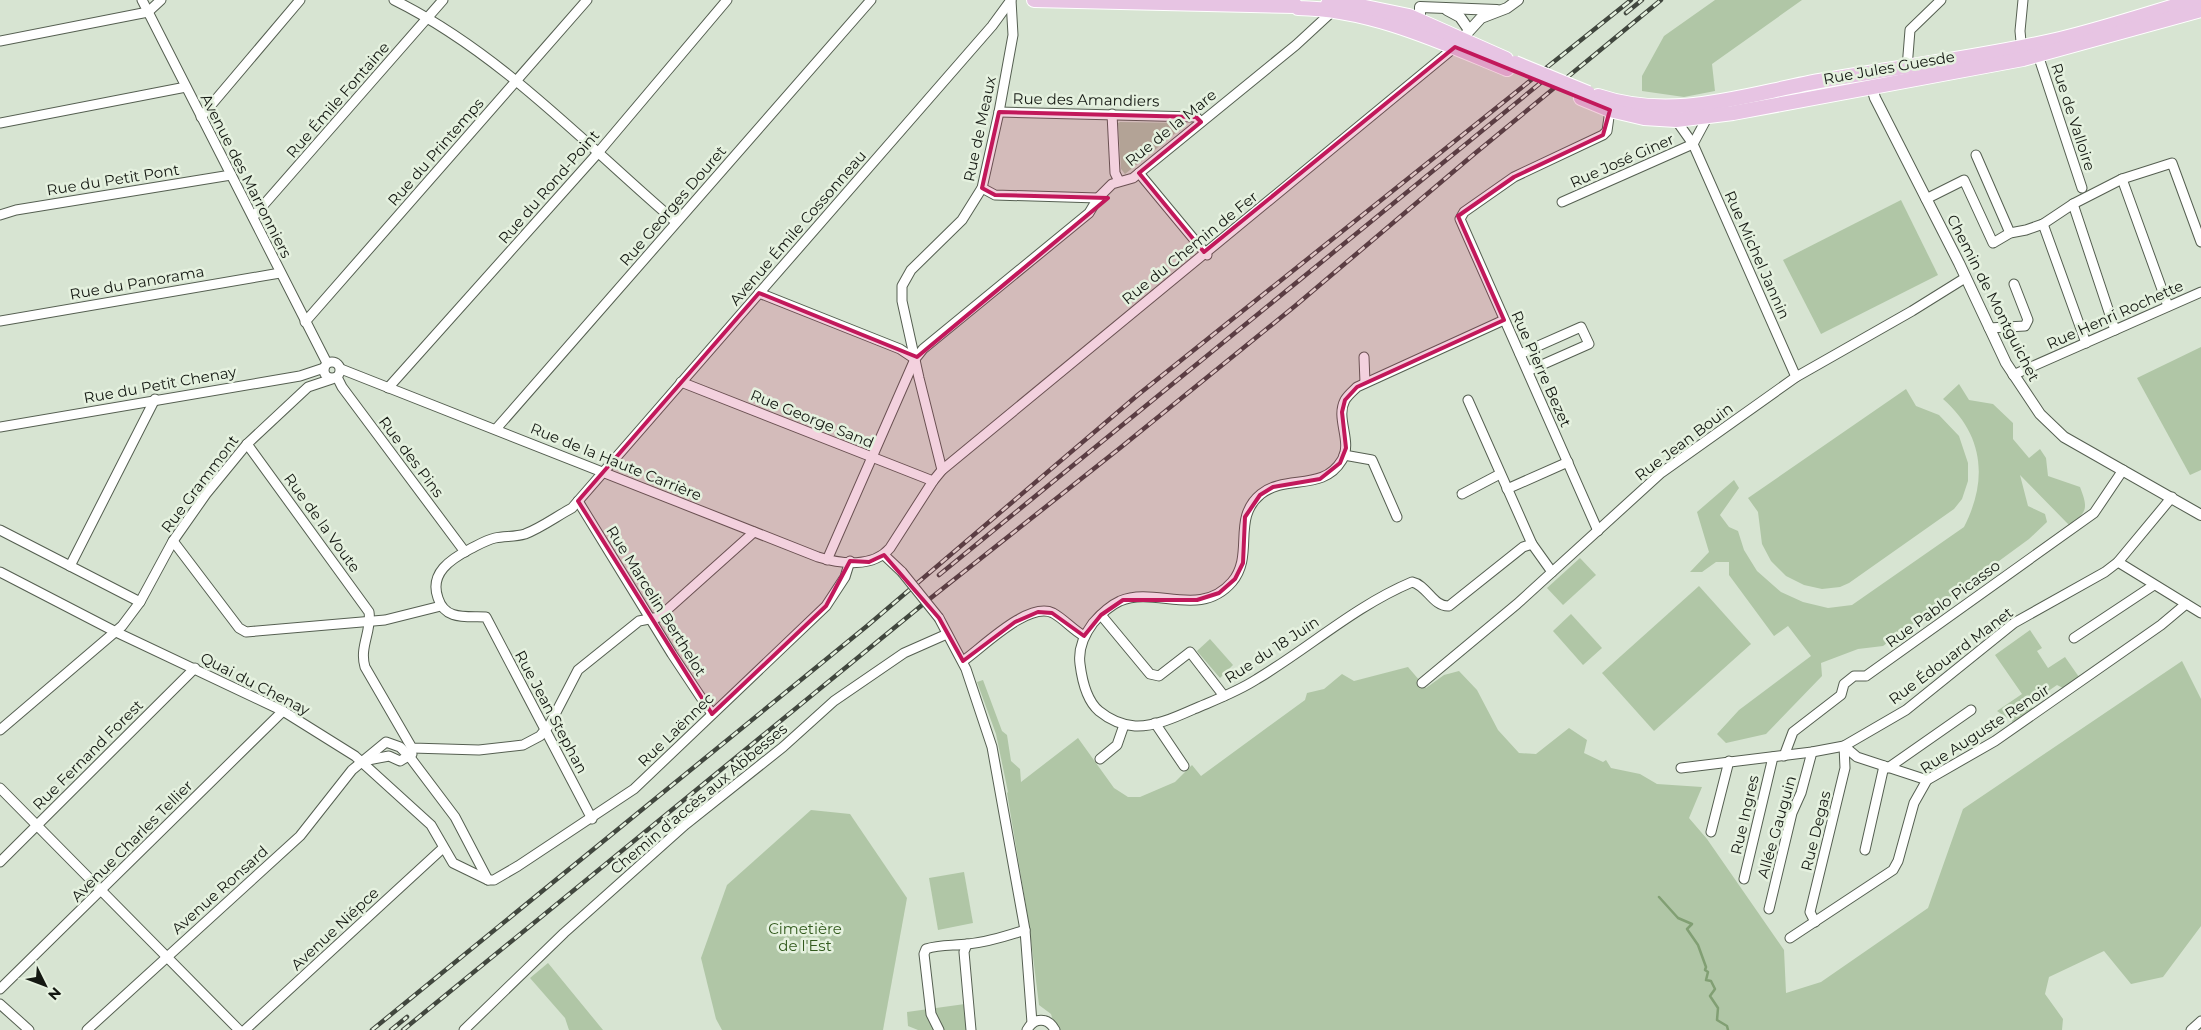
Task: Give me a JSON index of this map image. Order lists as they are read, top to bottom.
{
  "streets": {
    "main road": ["Rue Jules Guesde"],
    "street": [
      "Rue Émile Fontaine",
      "Rue des Amandiers",
      "Rue de Valloire",
      "Rue de la Mare",
      "Rue de Meaux",
      "Rue du Printemps",
      "Rue José Giner",
      "Avenue des Marronniers",
      "Rue du Petit Pont",
      "Rue du Rond-Point",
      "Rue Georges Douret",
      "Avenue Émile Cossonneau",
      "Rue du Chemin de Fer",
      "Rue Michel Jannin",
      "Rue du Panorama",
      "Chemin de Montguichet",
      "Rue Henri Rochette",
      "Rue Pierre Bezet",
      "Rue du Petit Chenay",
      "Rue George Sand",
      "Rue Jean Bouin",
      "Rue des Pins",
      "Rue de la Haute Carrière",
      "Rue Grammont",
      "Rue de la Voute",
      "Rue Marcelin Berthelot",
      "Rue Pablo Picasso",
      "Rue du 18 Juin",
      "Rue Édouard Manet",
      "Quai du Chenay",
      "Rue Jean Stephan",
      "Rue Auguste Renoir",
      "Rue Laënnec",
      "Rue Fernand Forest",
      "Chemin d'accès aux Abbesses",
      "Rue Ingres",
      "Allée Gauguin",
      "Rue Degas",
      "Avenue Charles Tellier",
      "Avenue Ronsard",
      "Avenue Niépce"
    ]
  },
  "crossings": [
    ["Rue Jules Guesde", "Rue de Valloire"],
    ["Rue Jules Guesde", "Rue José Giner"],
    ["Rue Jules Guesde", "Rue Michel Jannin"],
    ["Rue Jules Guesde", "Chemin de Montguichet"],
    ["Rue Émile Fontaine", "Avenue des Marronniers"],
    ["Rue des Amandiers", "Rue de la Mare"],
    ["Rue des Amandiers", "Rue de Meaux"],
    ["Rue de la Mare", "Rue de Meaux"],
    ["Rue de Meaux", "Avenue Émile Cossonneau"],
    ["Rue de Meaux", "Rue du Chemin de Fer"],
    ["Rue du Printemps", "Avenue des Marronniers"],
    ["Rue José Giner", "Rue Michel Jannin"],
    ["Rue José Giner", "Rue Pierre Bezet"],
    ["Avenue des Marronniers", "Rue du Petit Pont"],
    ["Avenue des Marronniers", "Rue du Panorama"],
    ["Avenue des Marronniers", "Rue du Petit Chenay"],
    ["Avenue des Marronniers", "Rue des Pins"],
    ["Avenue des Marronniers", "Rue de la Haute Carrière"],
    ["Rue du Rond-Point", "Rue de la Haute Carrière"],
    ["Rue Georges Douret", "Rue de la Haute Carrière"],
    ["Avenue Émile Cossonneau", "Rue George Sand"],
    ["Avenue Émile Cossonneau", "Rue des Pins"],
    ["Avenue Émile Cossonneau", "Rue de la Haute Carrière"],
    ["Avenue Émile Cossonneau", "Rue Marcelin Berthelot"],
    ["Avenue Émile Cossonneau", "Rue Jean Stephan"],
    ["Rue Michel Jannin", "Rue Jean Bouin"],
    ["Chemin de Montguichet", "Rue Henri Rochette"],
    ["Chemin de Montguichet", "Rue Jean Bouin"],
    ["Chemin de Montguichet", "Rue Pablo Picasso"],
    ["Chemin de Montguichet", "Rue Édouard Manet"],
    ["Rue Pierre Bezet", "Rue Jean Bouin"],
    ["Rue du Petit Chenay", "Rue des Pins"],
    ["Rue du Petit Chenay", "Rue de la Haute Carrière"],
    ["Rue des Pins", "Rue de la Haute Carrière"],
    ["Rue des Pins", "Rue Grammont"],
    ["Rue de la Haute Carrière", "Rue Grammont"],
    ["Rue de la Haute Carrière", "Rue Laënnec"],
    ["Rue Grammont", "Rue de la Voute"],
    ["Rue Grammont", "Quai du Chenay"],
    ["Rue Marcelin Berthelot", "Rue Laënnec"],
    ["Rue Pablo Picasso", "Rue Édouard Manet"],
    ["Rue Édouard Manet", "Rue Ingres"],
    ["Rue Édouard Manet", "Allée Gauguin"],
    ["Rue Édouard Manet", "Rue Degas"],
    ["Quai du Chenay", "Rue Laënnec"],
    ["Quai du Chenay", "Rue Fernand Forest"],
    ["Quai du Chenay", "Avenue Charles Tellier"],
    ["Quai du Chenay", "Avenue Ronsard"],
    ["Quai du Chenay", "Avenue Niépce"],
    ["Rue Jean Stephan", "Rue Laënnec"],
    ["Rue Auguste Renoir", "Rue Degas"]
  ],
  "parks": ["Cimetière de l'Est"],
  "north": "bottom right"
}
